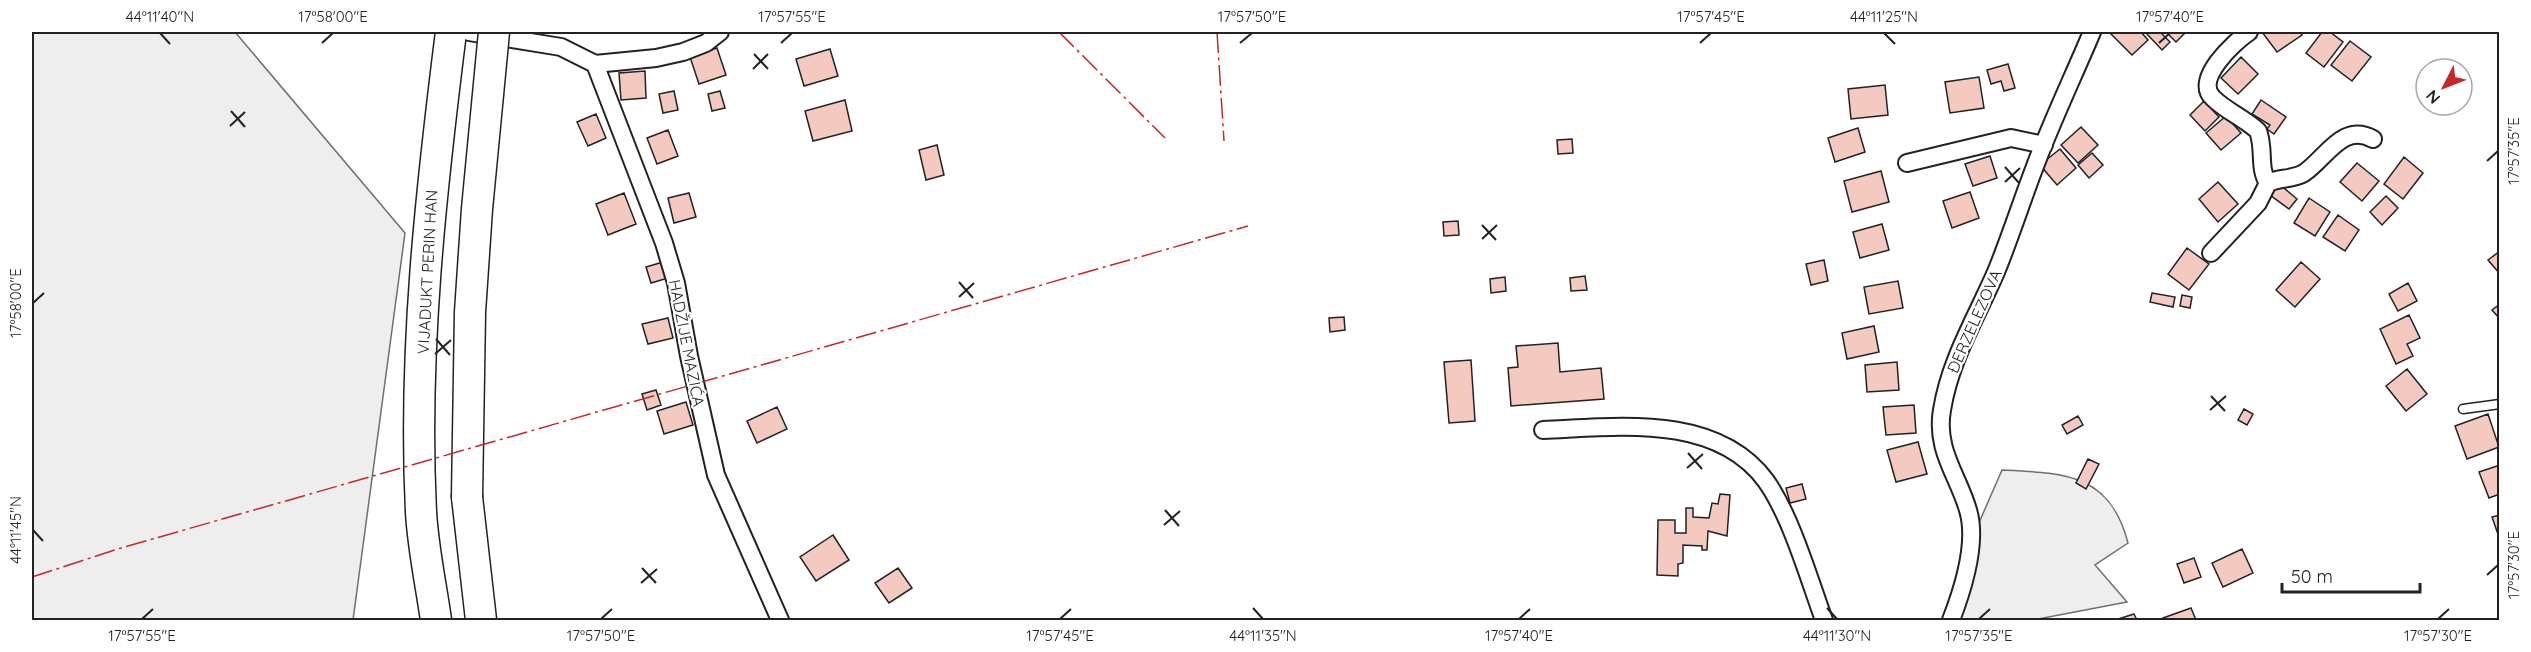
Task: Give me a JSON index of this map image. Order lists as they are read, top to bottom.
{
  "streets": {
    "highway": ["VIJADUKT PERIN HAN"],
    "street": ["ĐERZELEZOVA", "HADŽIJE MAZIĆA"]
  },
  "scale_bar": "50 m",
  "north": "bottom left",
  "coordinates": [
    "44°11'40\"N",
    "17°58'00\"E",
    "17°57'55\"E",
    "17°57'50\"E",
    "17°57'45\"E",
    "44°11'25\"N",
    "17°57'40\"E",
    "17°57'35\"E",
    "44°11'45\"N",
    "17°57'30\"E",
    "44°11'35\"N",
    "44°11'30\"N"
  ]
}
